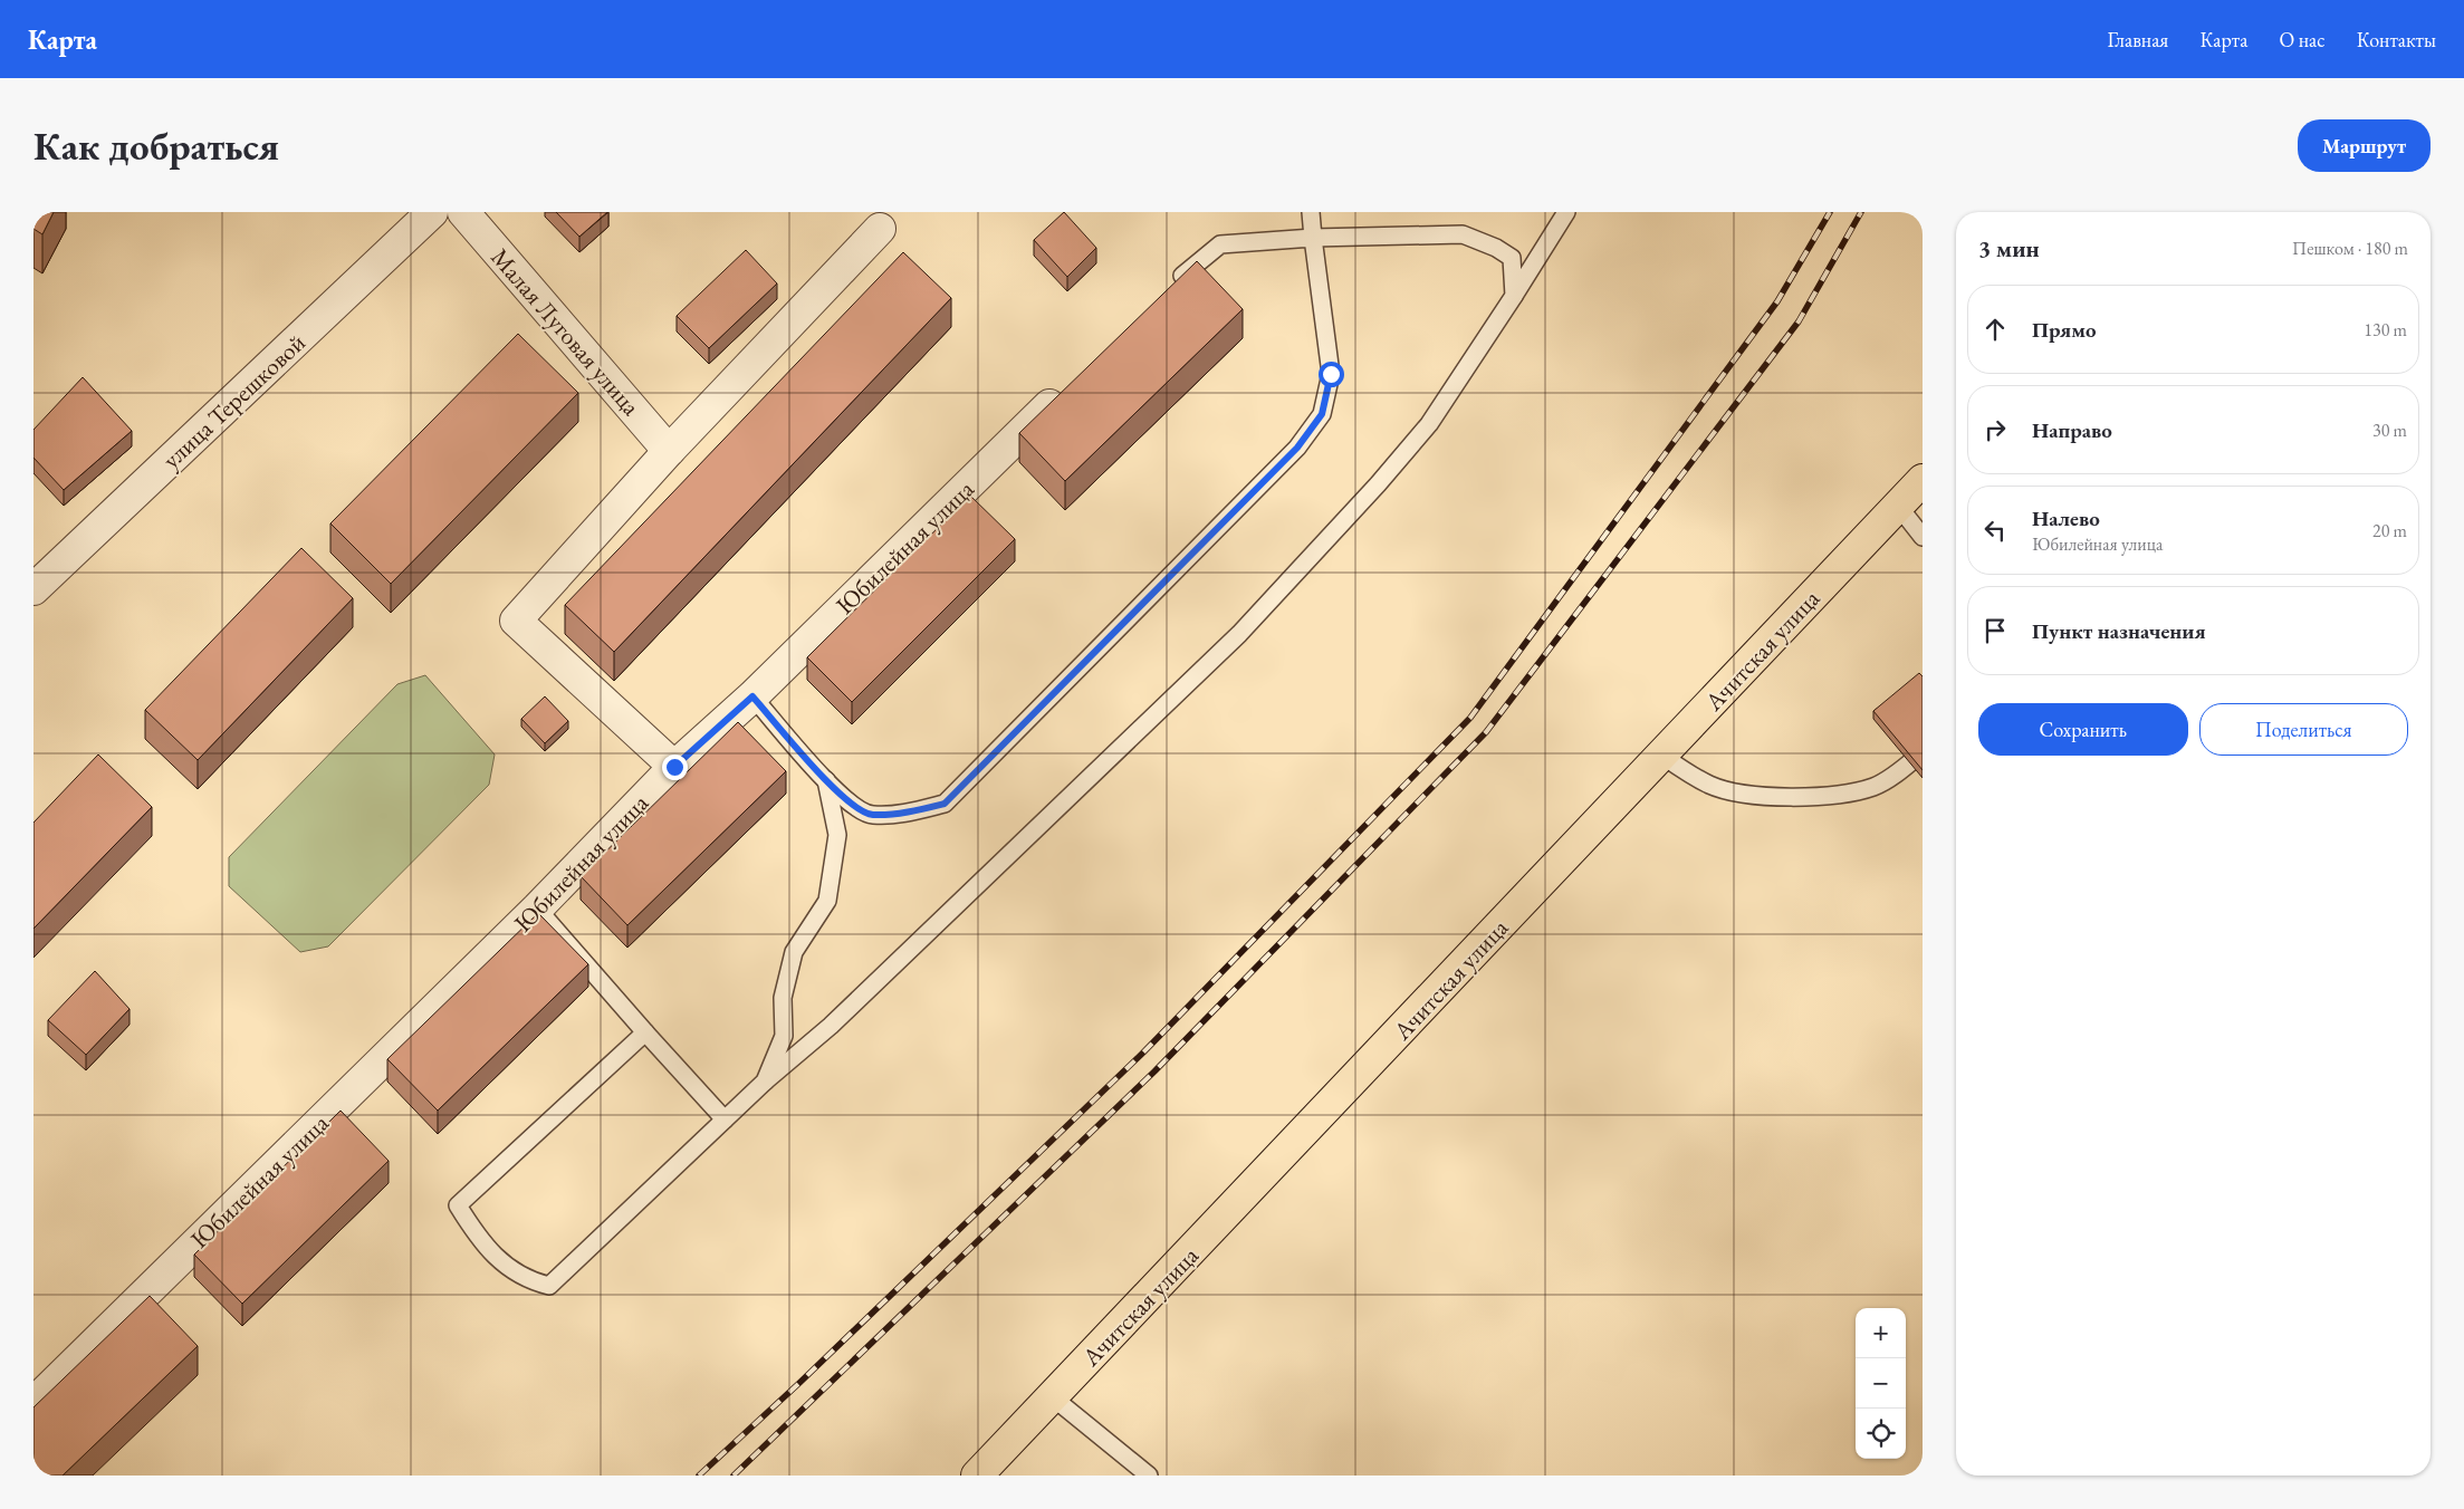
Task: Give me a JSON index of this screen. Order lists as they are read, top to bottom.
{
  "streets": {
    "main road": ["Ачитская улица"],
    "street": ["Малая Луговая улица", "улица Терешковой", "Юбилейная улица"]
  },
  "page": {
    "header": "Карта",
    "nav": [
      "Главная",
      "Карта",
      "О нас",
      "Контакты"
    ],
    "buttons": [
      "Маршрут",
      ["Сохранить", "Поделиться"]
    ],
    "title": "Как добраться",
    "heading": ["3 мин", "Пешком · 180 m"],
    "list": [
      ["Прямо", "130 m"],
      ["Направо", "30 m"],
      ["Налево", "Юбилейная улица", "20 m"],
      "Пункт назначения"
    ],
    "map_buttons": ["+", "−"]
  }
}
